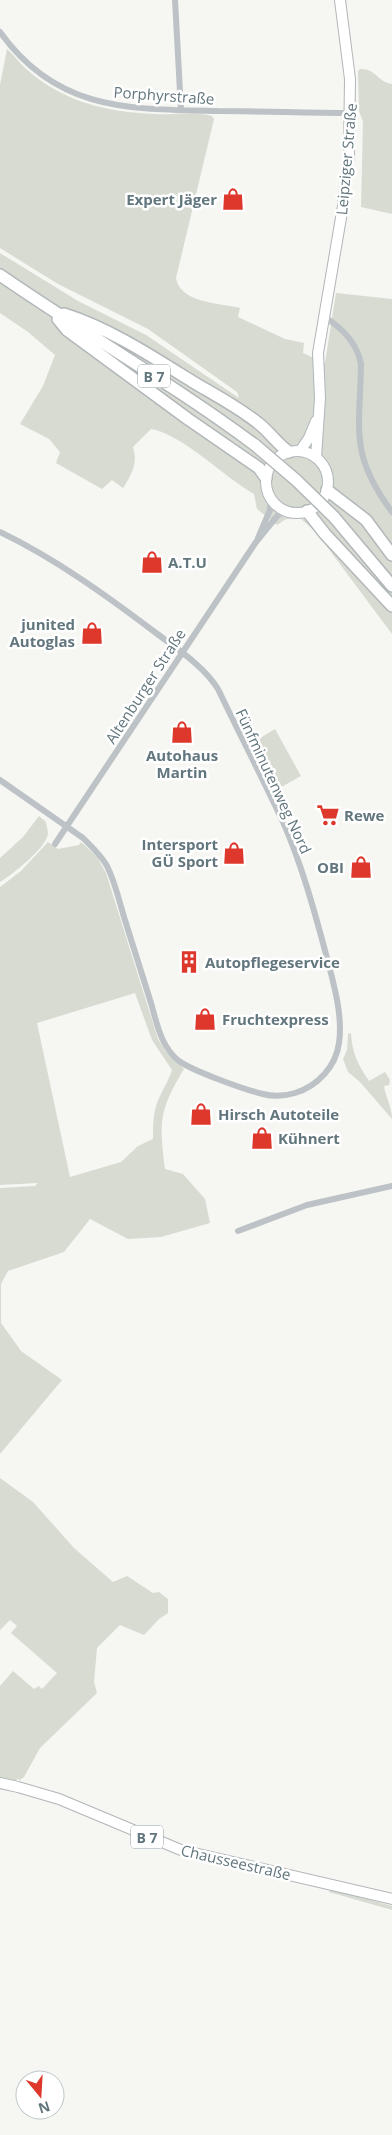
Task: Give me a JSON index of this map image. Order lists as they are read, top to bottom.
{
  "streets": {
    "highway": ["B 7"],
    "main road": ["Leipziger Straße", "Chausseestraße"],
    "street": ["Porphyrstraße", "Altenburger Straße", "Fünfminutenweg Nord"]
  },
  "crossings": [
    ["Porphyrstraße", "Leipziger Straße"],
    ["Leipziger Straße", "Altenburger Straße"],
    ["Altenburger Straße", "Fünfminutenweg Nord"]
  ],
  "places": {
    "shop": [
      "Expert Jäger",
      "A.T.U",
      "junited Autoglas",
      "Autohaus Martin",
      "Intersport GÜ Sport",
      "OBI",
      "Fruchtexpress",
      "Hirsch Autoteile",
      "Kühnert"
    ],
    "supermarket": ["Rewe"],
    "building": ["Autopflegeservice"]
  },
  "north": "bottom"
}
